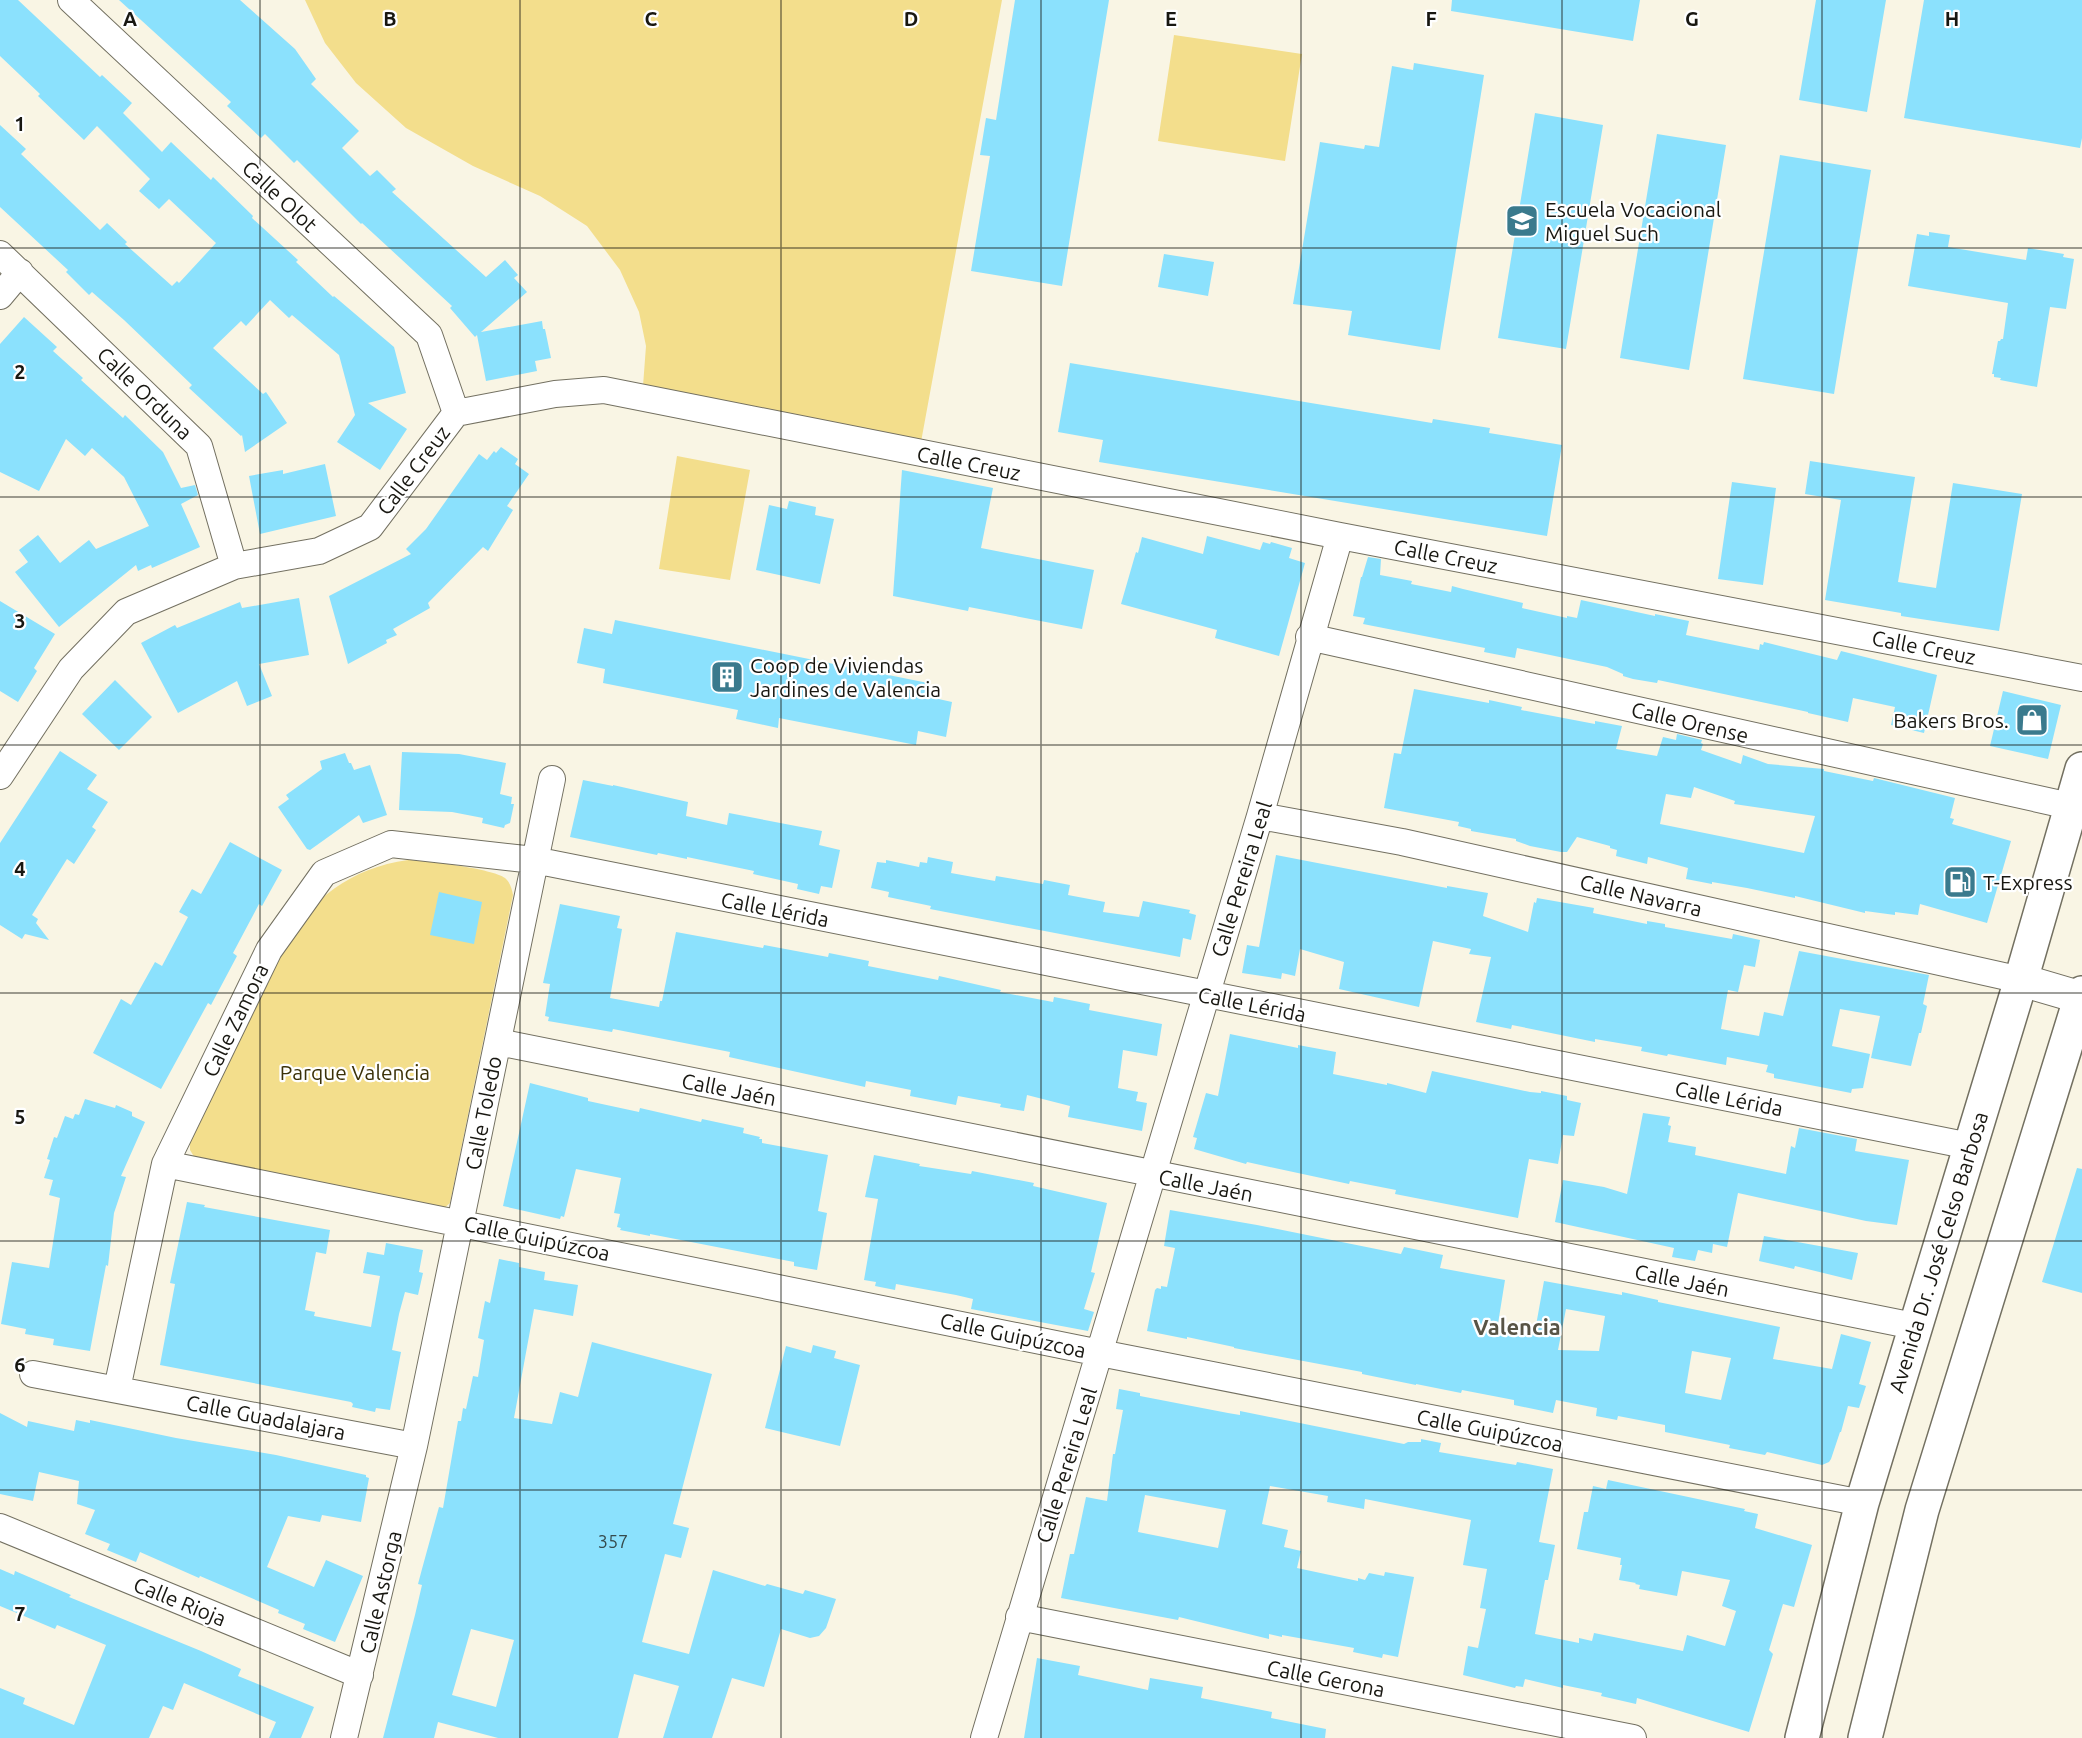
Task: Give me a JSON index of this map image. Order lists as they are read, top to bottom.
{
  "streets": {
    "main road": ["Avenida Dr. José Celso Barbosa"],
    "street": [
      "Calle Olot",
      "Calle Orduna",
      "Calle Creuz",
      "Calle Orense",
      "Calle Pereira Leal",
      "Calle Navarra",
      "Calle Lérida",
      "Calle Zamora",
      "Calle Jaén",
      "Calle Toledo",
      "Calle Guipúzcoa",
      "Calle Guadalajara",
      "Calle Astorga",
      "Calle Rioja",
      "Calle Gerona"
    ]
  },
  "crossings": [
    ["Calle Olot", "Calle Creuz"],
    ["Calle Orduna", "Calle Creuz"],
    ["Calle Creuz", "Calle Pereira Leal"],
    ["Calle Orense", "Calle Pereira Leal"],
    ["Calle Orense", "Avenida Dr. José Celso Barbosa"],
    ["Calle Pereira Leal", "Calle Navarra"],
    ["Calle Pereira Leal", "Calle Lérida"],
    ["Calle Pereira Leal", "Calle Jaén"],
    ["Calle Pereira Leal", "Calle Guipúzcoa"],
    ["Calle Pereira Leal", "Calle Gerona"],
    ["Calle Navarra", "Avenida Dr. José Celso Barbosa"],
    ["Calle Lérida", "Calle Zamora"],
    ["Calle Lérida", "Calle Toledo"],
    ["Calle Lérida", "Avenida Dr. José Celso Barbosa"],
    ["Calle Zamora", "Calle Toledo"],
    ["Calle Zamora", "Calle Guipúzcoa"],
    ["Calle Zamora", "Calle Guadalajara"],
    ["Calle Jaén", "Calle Toledo"],
    ["Calle Jaén", "Avenida Dr. José Celso Barbosa"],
    ["Calle Toledo", "Calle Guipúzcoa"],
    ["Calle Toledo", "Calle Guadalajara"],
    ["Calle Toledo", "Calle Astorga"],
    ["Calle Guipúzcoa", "Avenida Dr. José Celso Barbosa"],
    ["Calle Guadalajara", "Calle Astorga"],
    ["Calle Astorga", "Calle Rioja"]
  ],
  "districts": ["Valencia"],
  "parks": ["Parque Valencia"],
  "places": {
    "school or university": ["Escuela Vocacional Miguel Such"],
    "building": ["Coop de Viviendas Jardines de Valencia"],
    "shop": ["Bakers Bros."],
    "fuel station": ["T-Express"]
  },
  "house_numbers": ["357"],
  "grid": {
    "columns": [
      "A",
      "B",
      "C",
      "D",
      "E",
      "F",
      "G",
      "H"
    ],
    "rows": [
      "1",
      "2",
      "3",
      "4",
      "5",
      "6",
      "7"
    ]
  }
}
